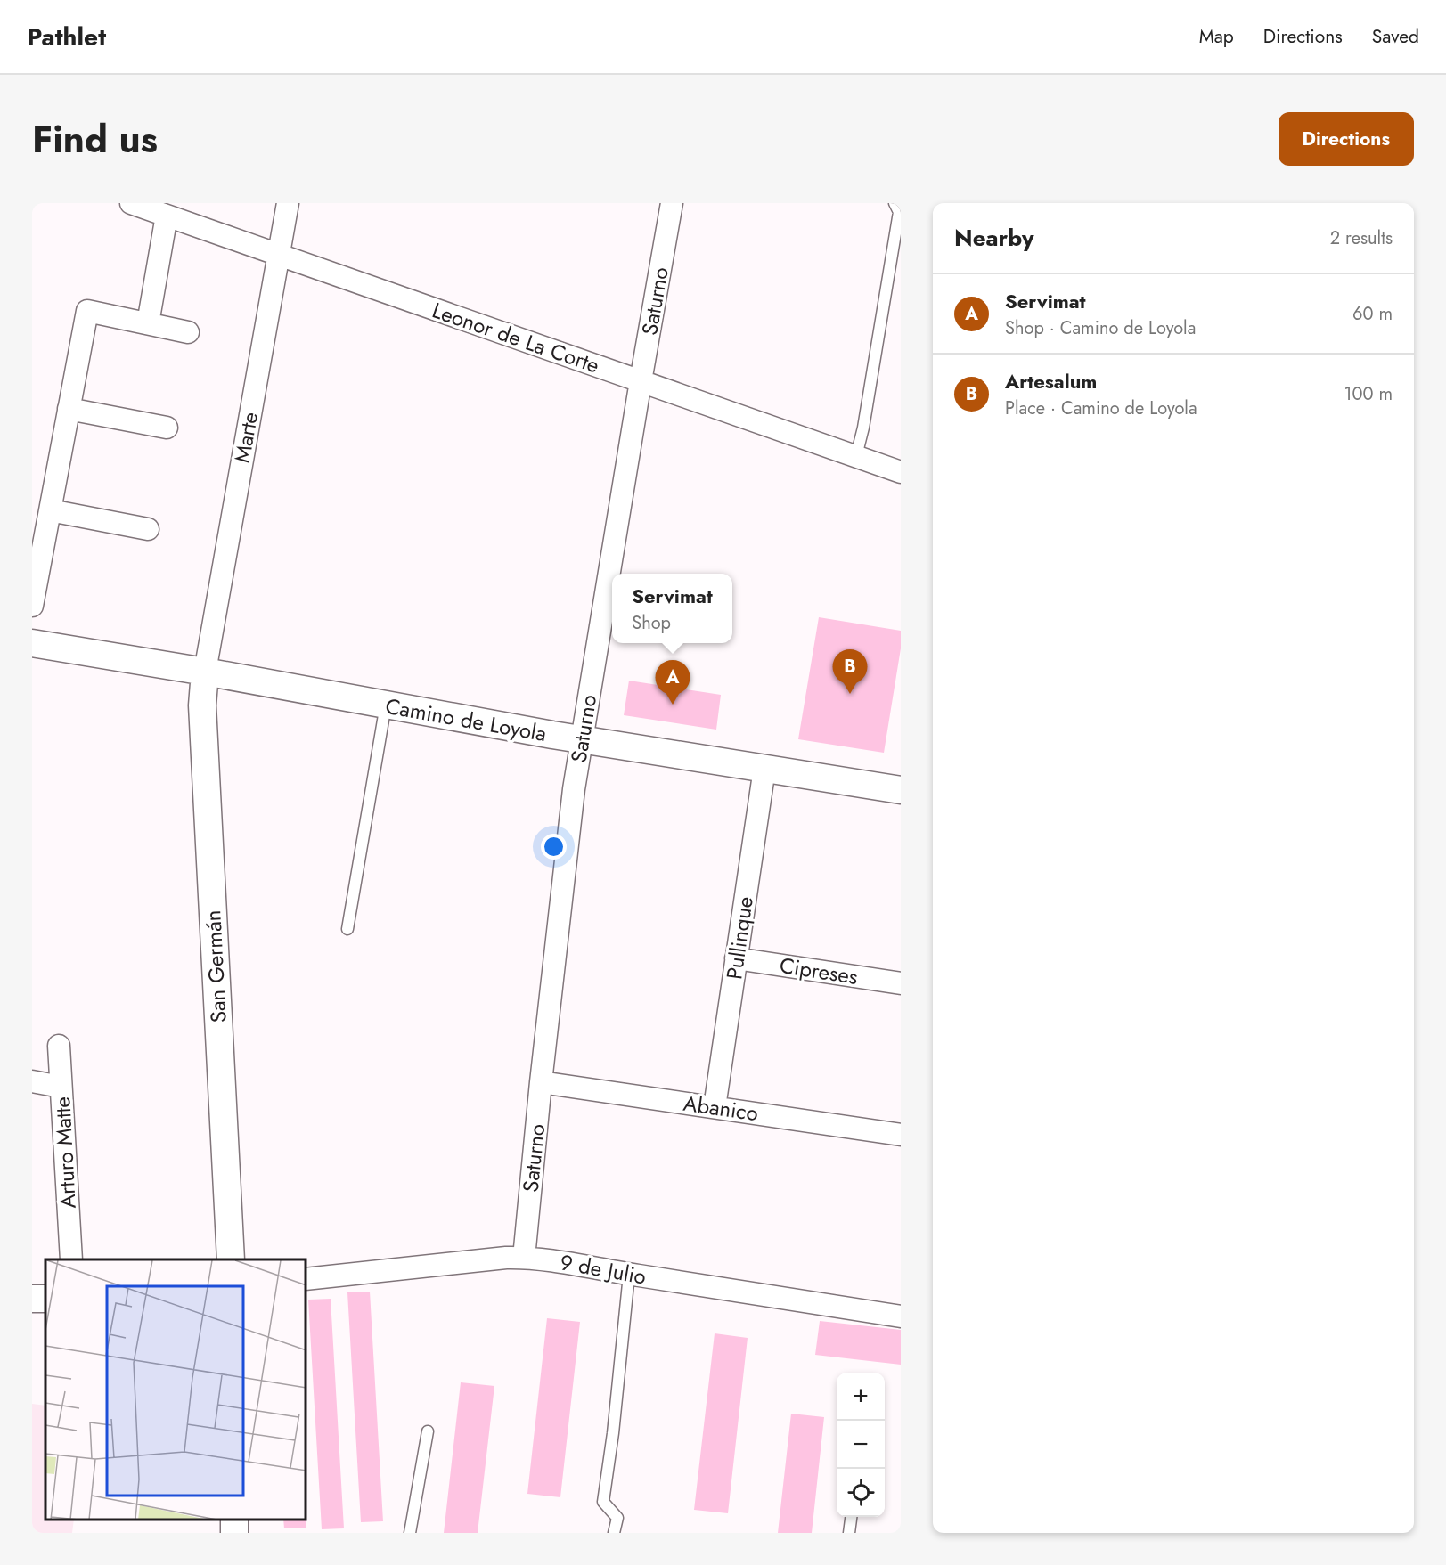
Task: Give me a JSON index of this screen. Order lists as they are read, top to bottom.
{
  "streets": {
    "street": [
      "Saturno",
      "Leonor de La Corte",
      "Marte",
      "Camino de Loyola",
      "Pullinque",
      "San Germán",
      "Cipreses",
      "Abanico",
      "Arturo Matte",
      "9 de Julio"
    ]
  },
  "crossings": [
    ["Saturno", "Leonor de La Corte"],
    ["Saturno", "Camino de Loyola"],
    ["Saturno", "Abanico"],
    ["Saturno", "9 de Julio"],
    ["Leonor de La Corte", "Marte"],
    ["Marte", "Camino de Loyola"],
    ["Marte", "San Germán"],
    ["Camino de Loyola", "Pullinque"],
    ["Camino de Loyola", "San Germán"],
    ["Pullinque", "Cipreses"],
    ["Pullinque", "Abanico"]
  ],
  "page": {
    "header": "Pathlet",
    "nav": ["Map", "Directions", "Saved"],
    "title": "Find us",
    "buttons": "Directions",
    "heading": ["Nearby", "2 results"],
    "list": [
      {
        "mark": "A",
        "name": "Servimat",
        "note": "Shop · Camino de Loyola",
        "value": "60 m"
      },
      {
        "mark": "B",
        "name": "Artesalum",
        "note": "Place · Camino de Loyola",
        "value": "100 m"
      }
    ],
    "popup": ["Servimat", "Shop"],
    "pins": ["B", "A"],
    "map_buttons": ["+", "−"]
  }
}
